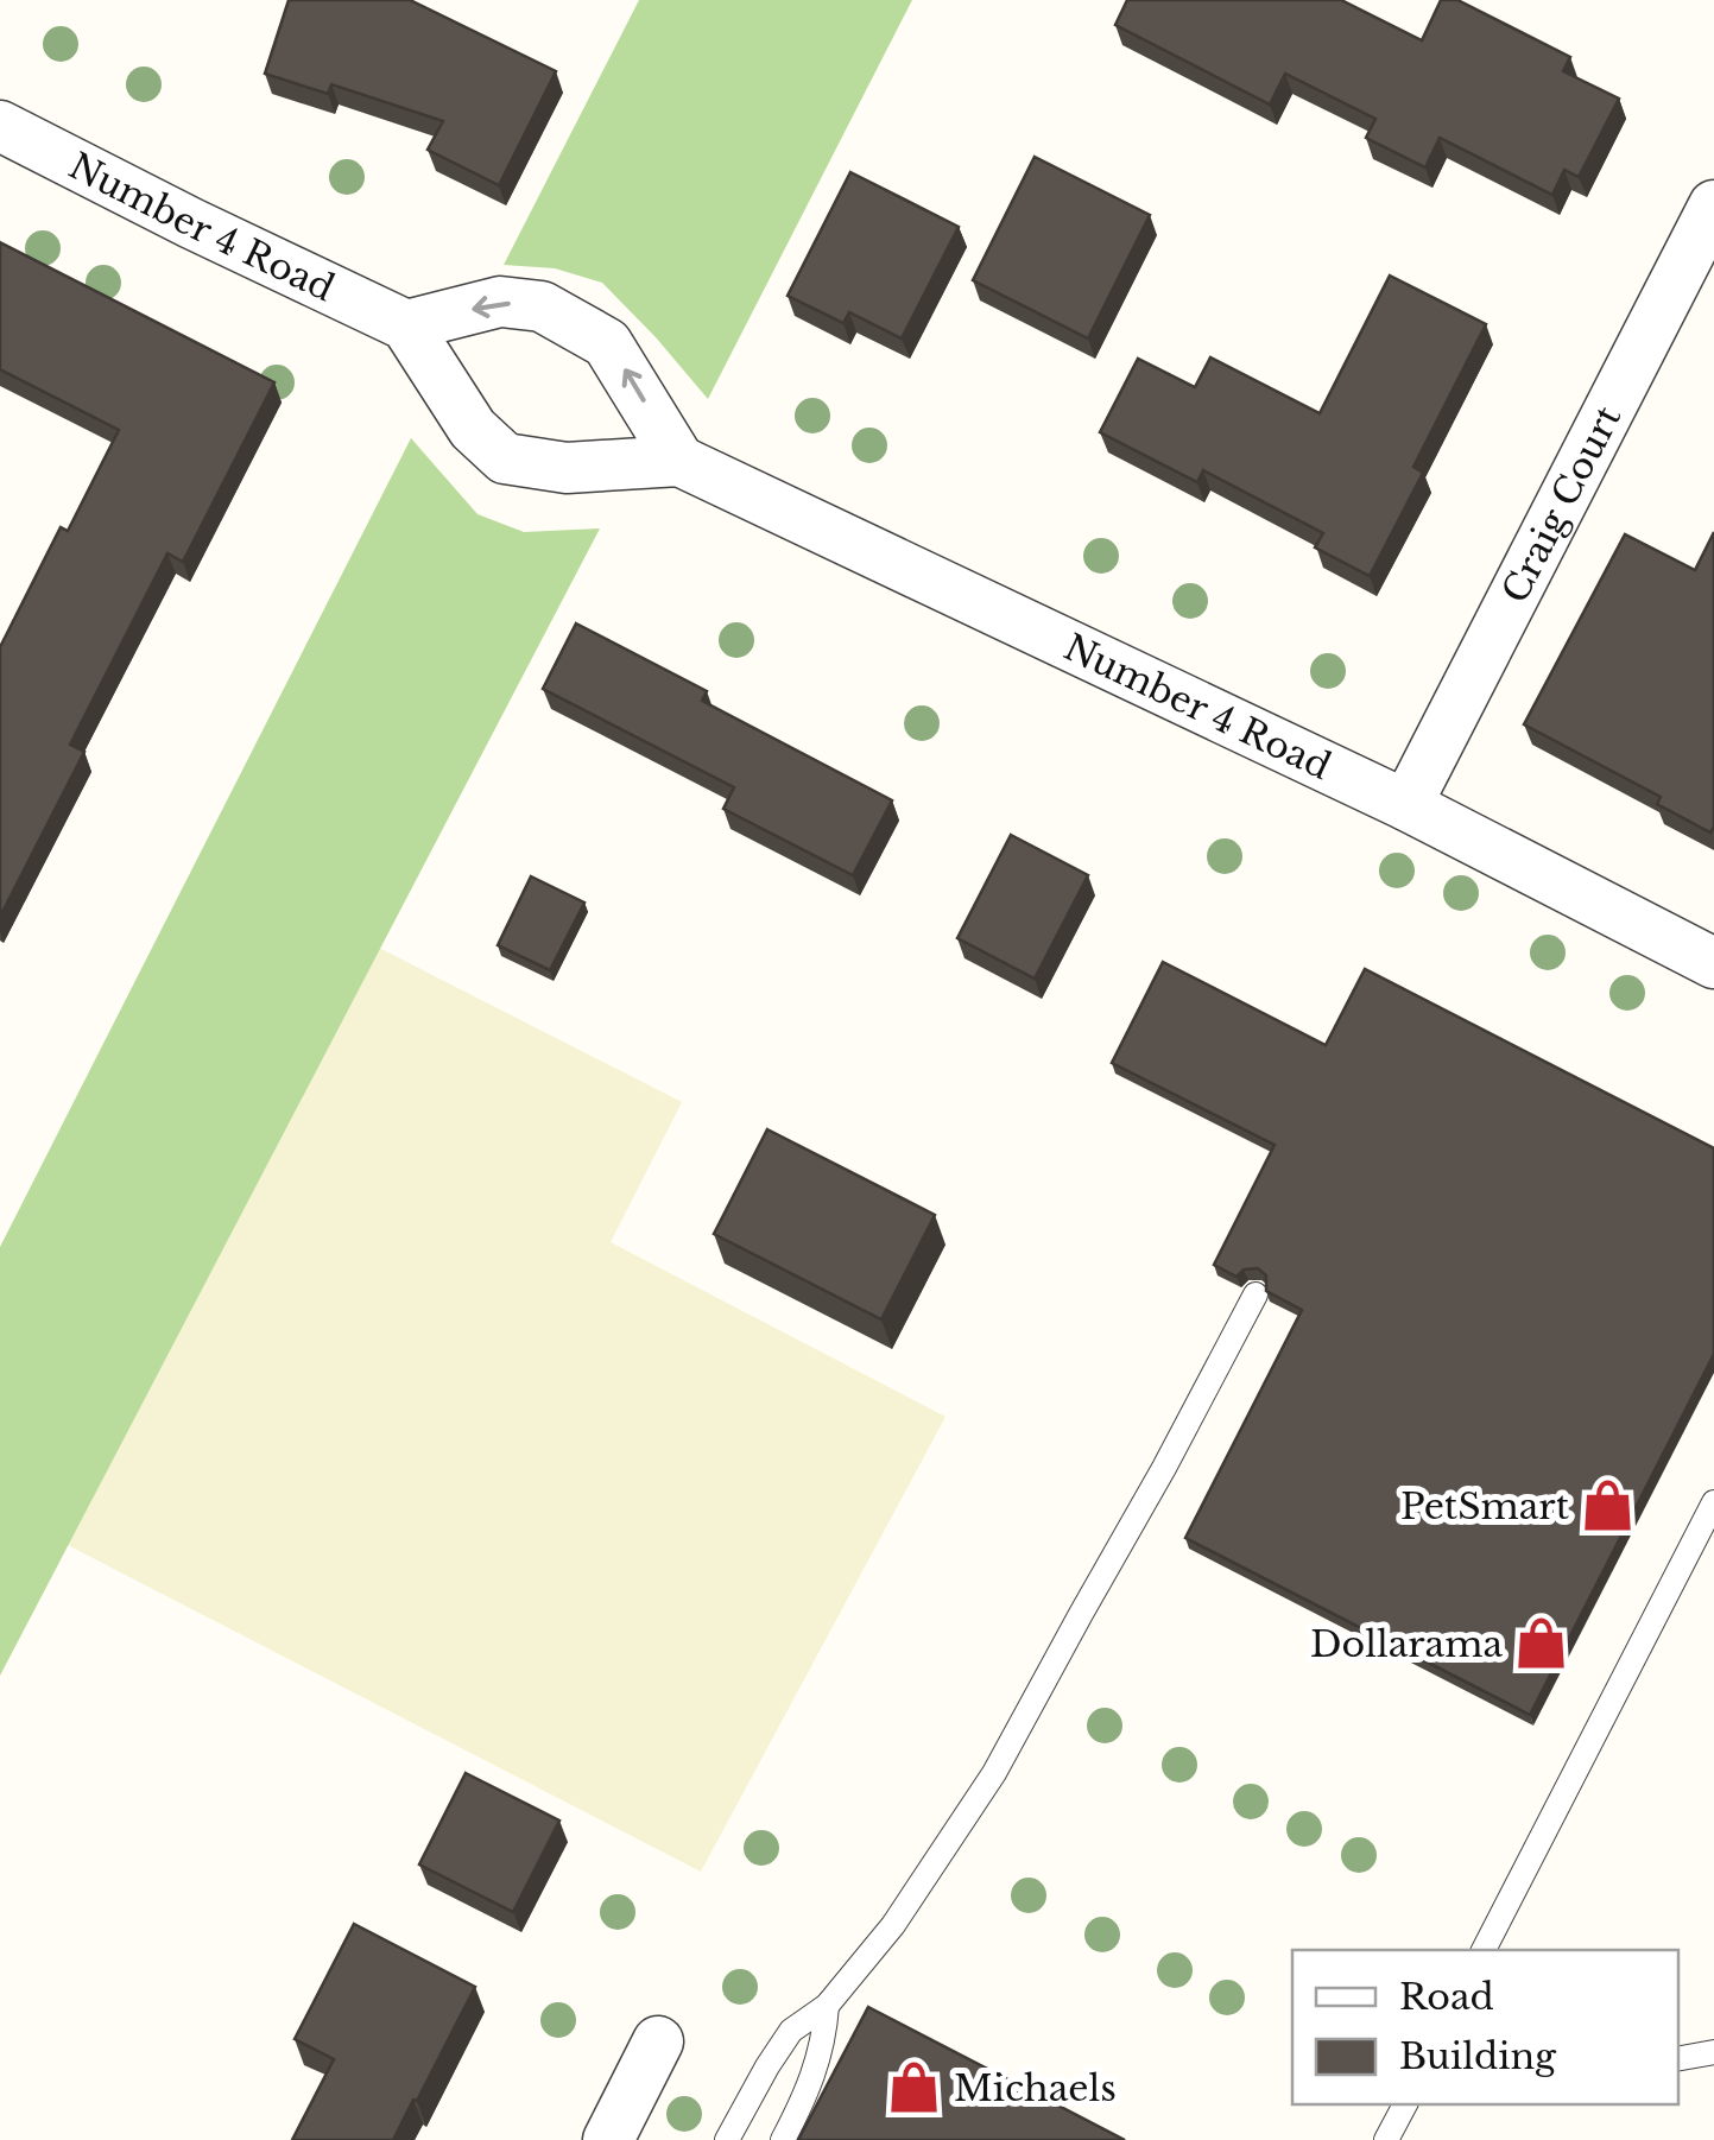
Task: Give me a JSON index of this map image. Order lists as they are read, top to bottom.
{
  "streets": {
    "street": ["Number 4 Road", "Craig Court"]
  },
  "crossings": [
    ["Number 4 Road", "Craig Court"]
  ],
  "places": {
    "shop": ["PetSmart", "Dollarama", "Michaels"]
  },
  "legend": ["Road", "Building"]
}
